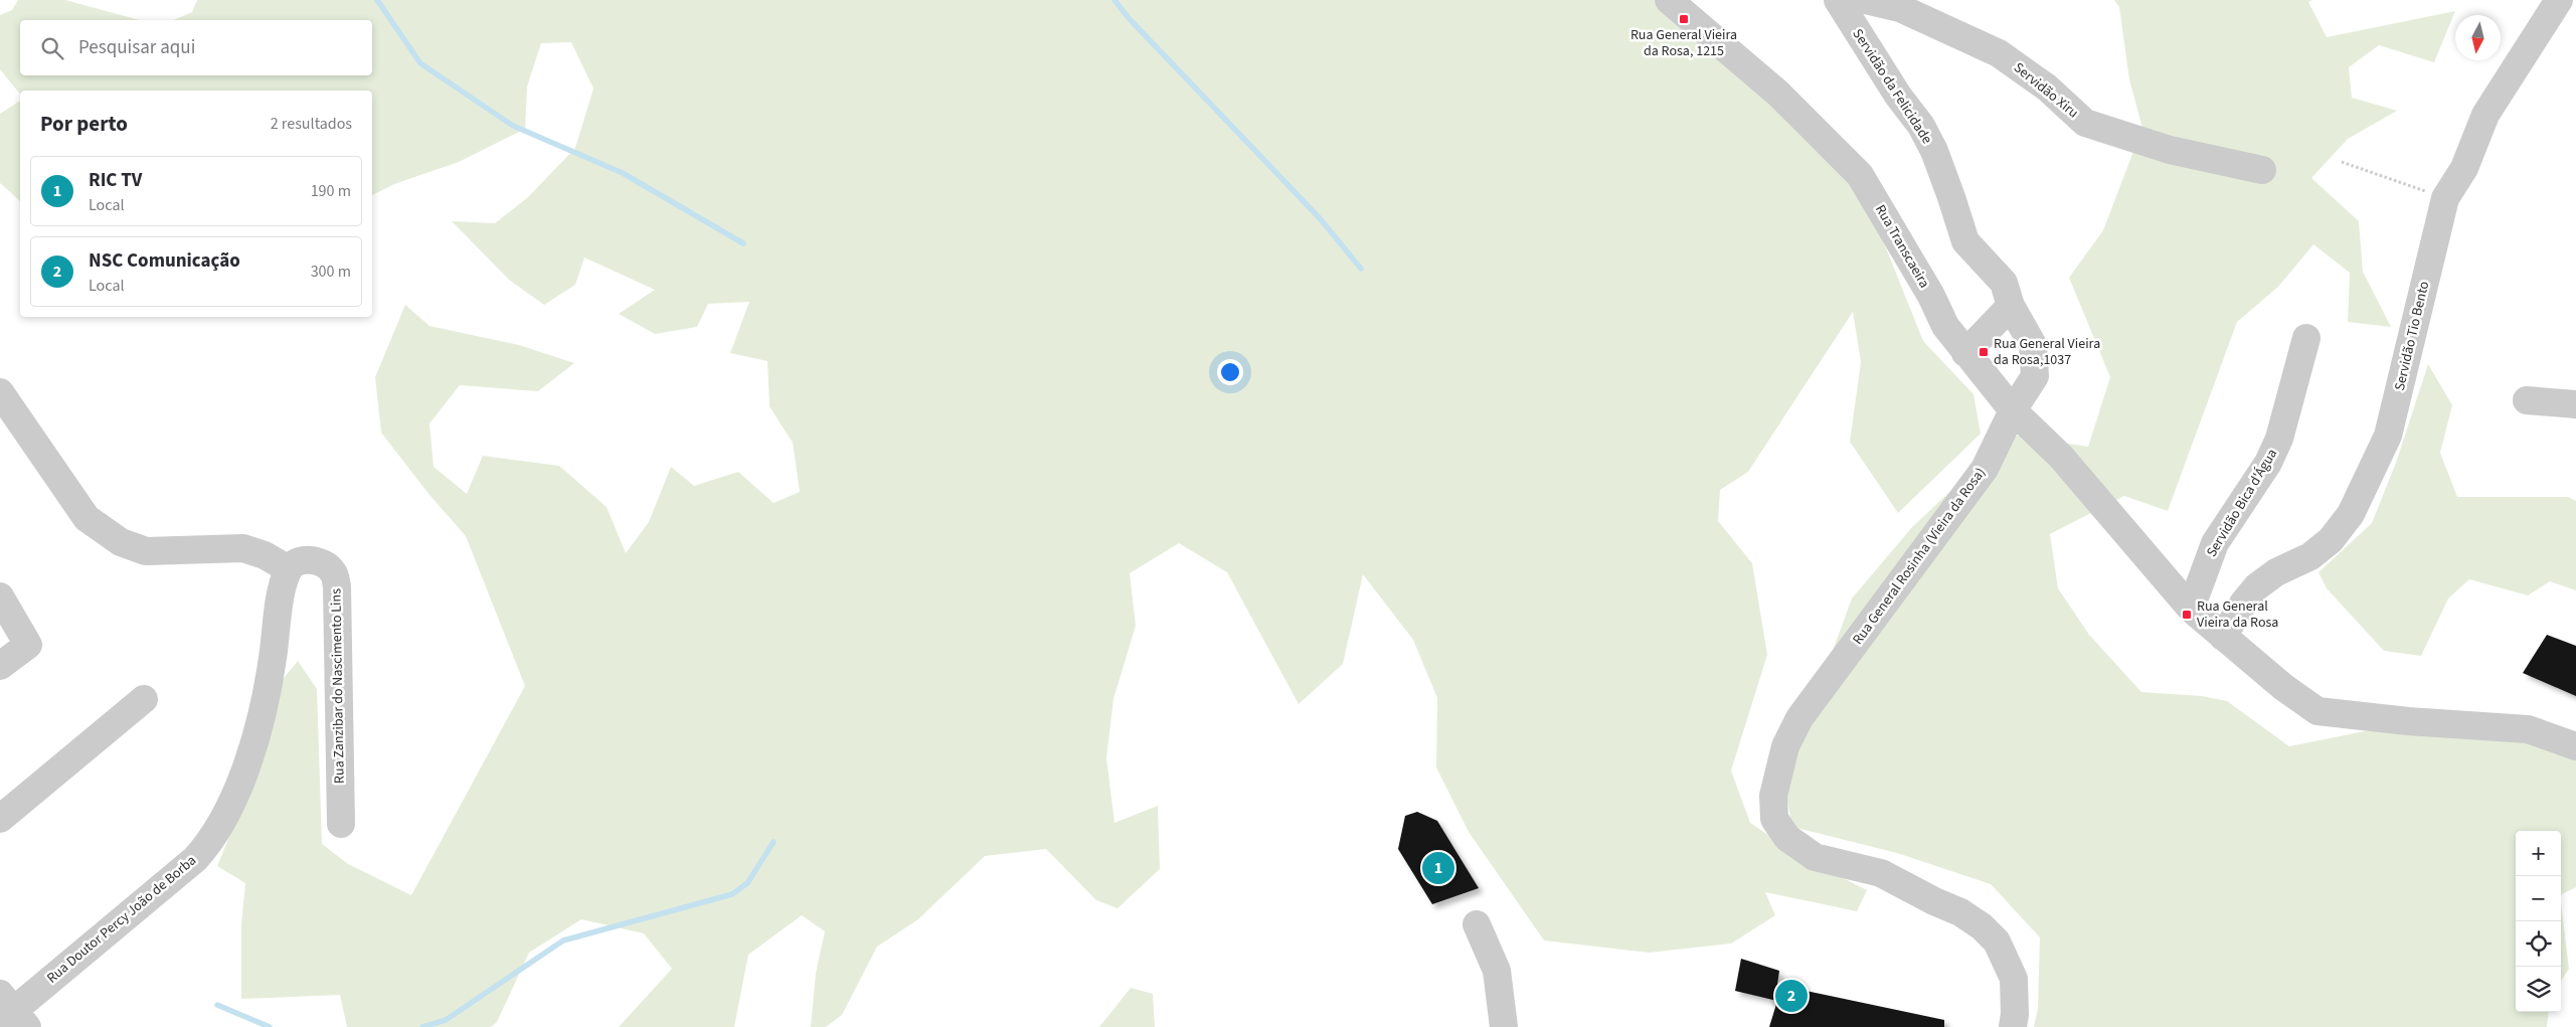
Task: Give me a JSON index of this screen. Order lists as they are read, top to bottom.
{
  "streets": {
    "street": [
      "Servidão da Felicidade",
      "Servidão Xiru",
      "Rua Transcaeira",
      "Servidão Tio Bento",
      "Servidão Bica d'Água",
      "Rua General Rosinha (Vieira da Rosa)",
      "Rua Zanzibar do Nascimento Lins",
      "Rua Doutor Percy João de Borba"
    ]
  },
  "crossings": [
    ["Servidão da Felicidade", "Rua Transcaeira"],
    ["Servidão da Felicidade", "Rua General Rosinha (Vieira da Rosa)"],
    ["Rua Transcaeira", "Rua General Rosinha (Vieira da Rosa)"],
    ["Rua Zanzibar do Nascimento Lins", "Rua Doutor Percy João de Borba"]
  ],
  "places": {
    "transit": ["Rua General Vieira da Rosa, 1215", "Rua General Vieira da Rosa,1037", "Rua General Vieira da Rosa"]
  },
  "north": "bottom",
  "page": {
    "search": "Pesquisar aqui",
    "heading": ["Por perto", "2 resultados"],
    "list": [
      {
        "mark": "1",
        "name": "RIC TV",
        "note": "Local",
        "value": "190 m"
      },
      {
        "mark": "2",
        "name": "NSC Comunicação",
        "note": "Local",
        "value": "300 m"
      }
    ],
    "map_buttons": ["+", "−"],
    "pins": ["1", "2"]
  }
}
